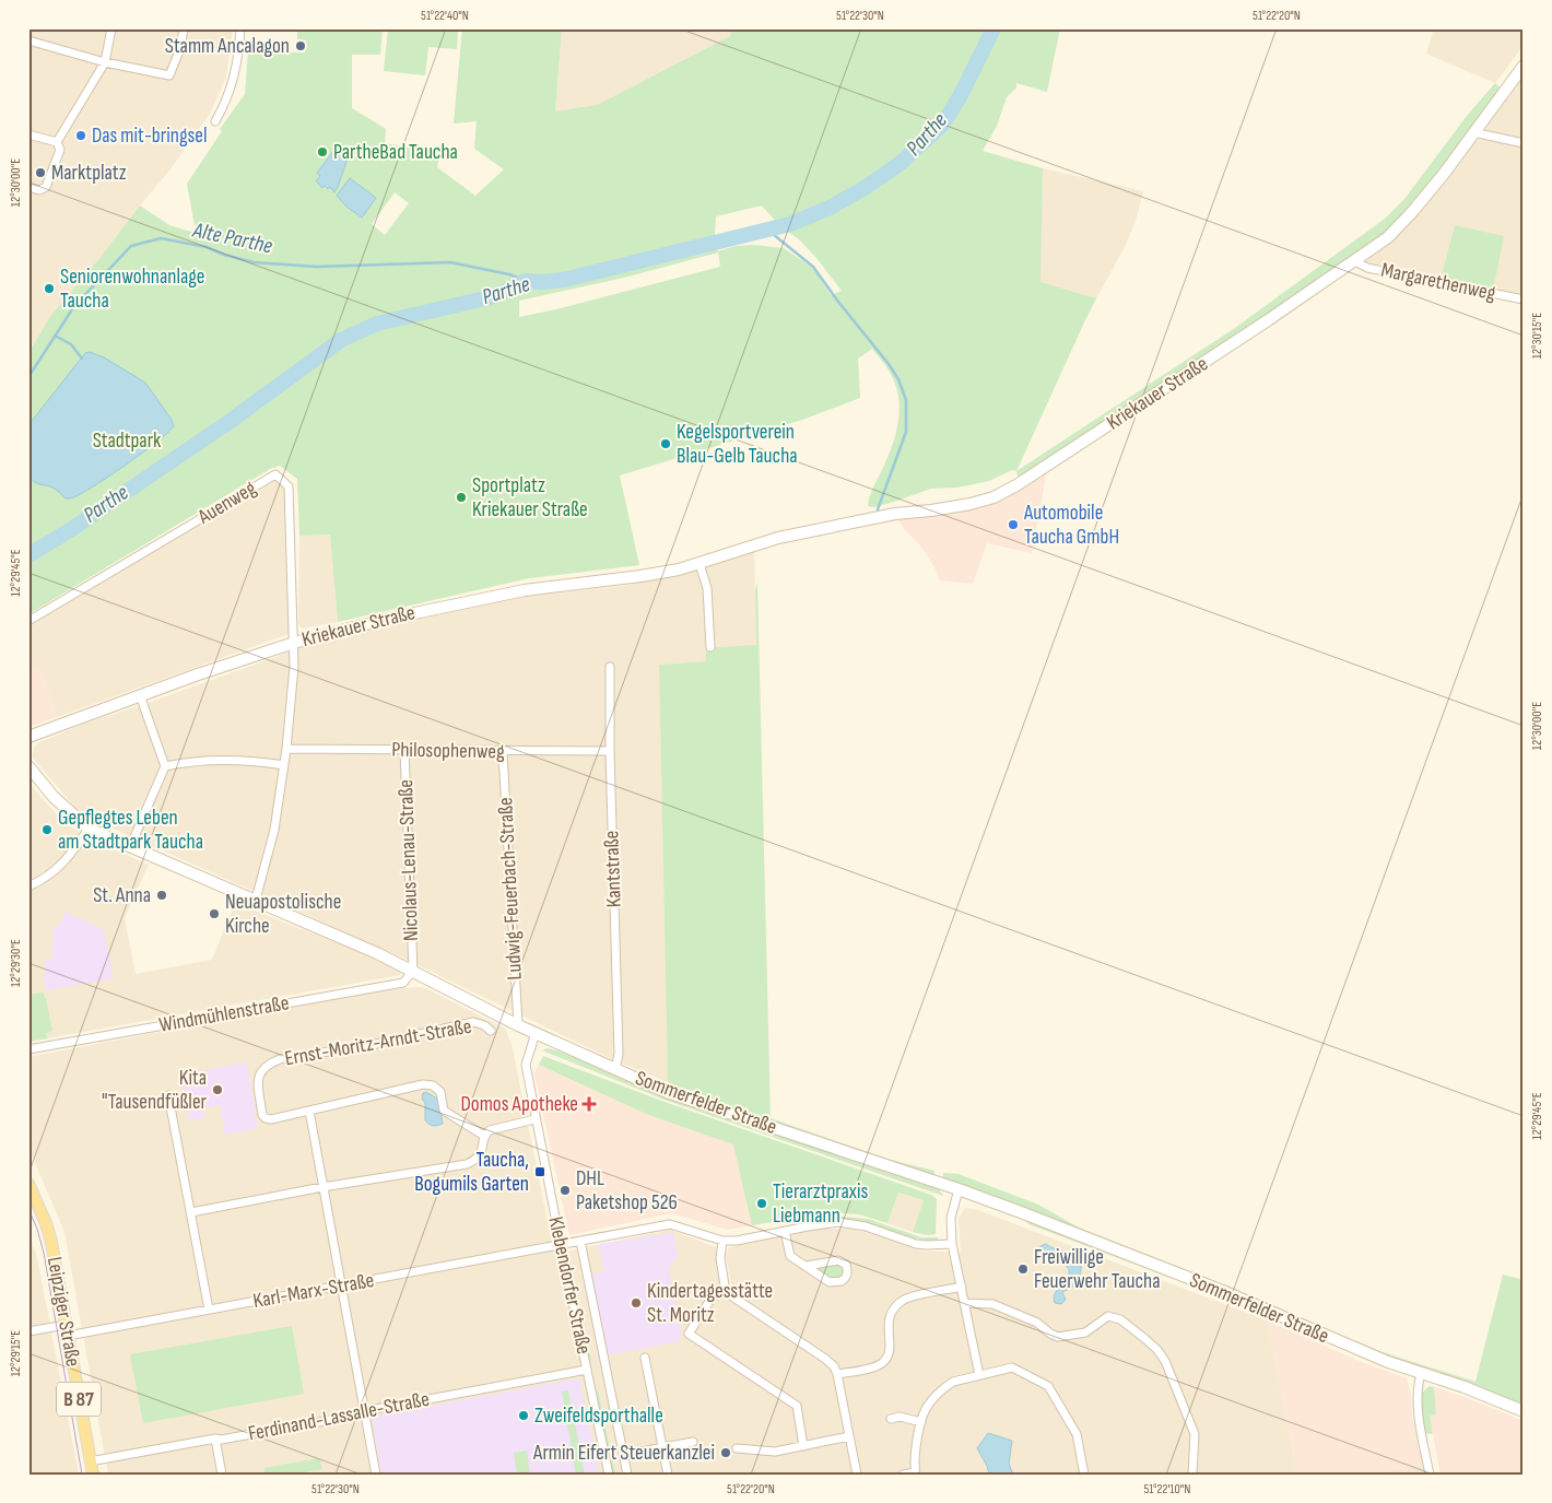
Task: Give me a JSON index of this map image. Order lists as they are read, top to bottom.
{
  "streets": {
    "main road": ["Leipziger Straße", "B 87"],
    "street": [
      "Margarethenweg",
      "Kriekauer Straße",
      "Auenweg",
      "Philosophenweg",
      "Nicolaus-Lenau-Straße",
      "Kantstraße",
      "Ludwig-Feuerbach-Straße",
      "Windmühlenstraße",
      "Ernst-Moritz-Arndt-Straße",
      "Sommerfelder Straße",
      "Klebendorfer Straße",
      "Karl-Marx-Straße",
      "Ferdinand-Lassalle-Straße"
    ]
  },
  "crossings": [
    ["Margarethenweg", "Kriekauer Straße"],
    ["Kriekauer Straße", "Auenweg"],
    ["Philosophenweg", "Nicolaus-Lenau-Straße"],
    ["Philosophenweg", "Kantstraße"],
    ["Philosophenweg", "Ludwig-Feuerbach-Straße"],
    ["Nicolaus-Lenau-Straße", "Windmühlenstraße"],
    ["Nicolaus-Lenau-Straße", "Sommerfelder Straße"],
    ["Kantstraße", "Sommerfelder Straße"],
    ["Ludwig-Feuerbach-Straße", "Sommerfelder Straße"],
    ["Windmühlenstraße", "Sommerfelder Straße"],
    ["Sommerfelder Straße", "Klebendorfer Straße"],
    ["Klebendorfer Straße", "Karl-Marx-Straße"],
    ["Klebendorfer Straße", "Ferdinand-Lassalle-Straße"],
    ["Karl-Marx-Straße", "Leipziger Straße"],
    ["Leipziger Straße", "Ferdinand-Lassalle-Straße"]
  ],
  "water": ["Parthe", "Alte Parthe"],
  "parks": ["Stadtpark"],
  "places": {
    "other": [
      "Stamm Ancalagon",
      "Das mit-bringsel",
      "PartheBad Taucha",
      "Marktplatz",
      "Seniorenwohnanlage Taucha",
      "Kegelsportverein Blau-Gelb Taucha",
      "Sportplatz Kriekauer Straße",
      "Automobile Taucha GmbH",
      "Gepflegtes Leben am Stadtpark Taucha",
      "St. Anna",
      "Neuapostolische Kirche",
      "Kita \"Tausendfüßler",
      "DHL Paketshop 526",
      "Tierarztpraxis Liebmann",
      "Freiwillige Feuerwehr Taucha",
      "Kindertagesstätte St. Moritz",
      "Zweifeldsporthalle",
      "Armin Eifert Steuerkanzlei"
    ],
    "health": ["Domos Apotheke"],
    "transit": ["Taucha, Bogumils Garten"]
  },
  "coordinates": [
    "51°22'40\"N",
    "51°22'30\"N",
    "51°22'20\"N",
    "12°30'00\"E",
    "12°30'15\"E",
    "12°29'45\"E",
    "12°29'30\"E",
    "12°29'15\"E",
    "51°22'10\"N"
  ]
}
